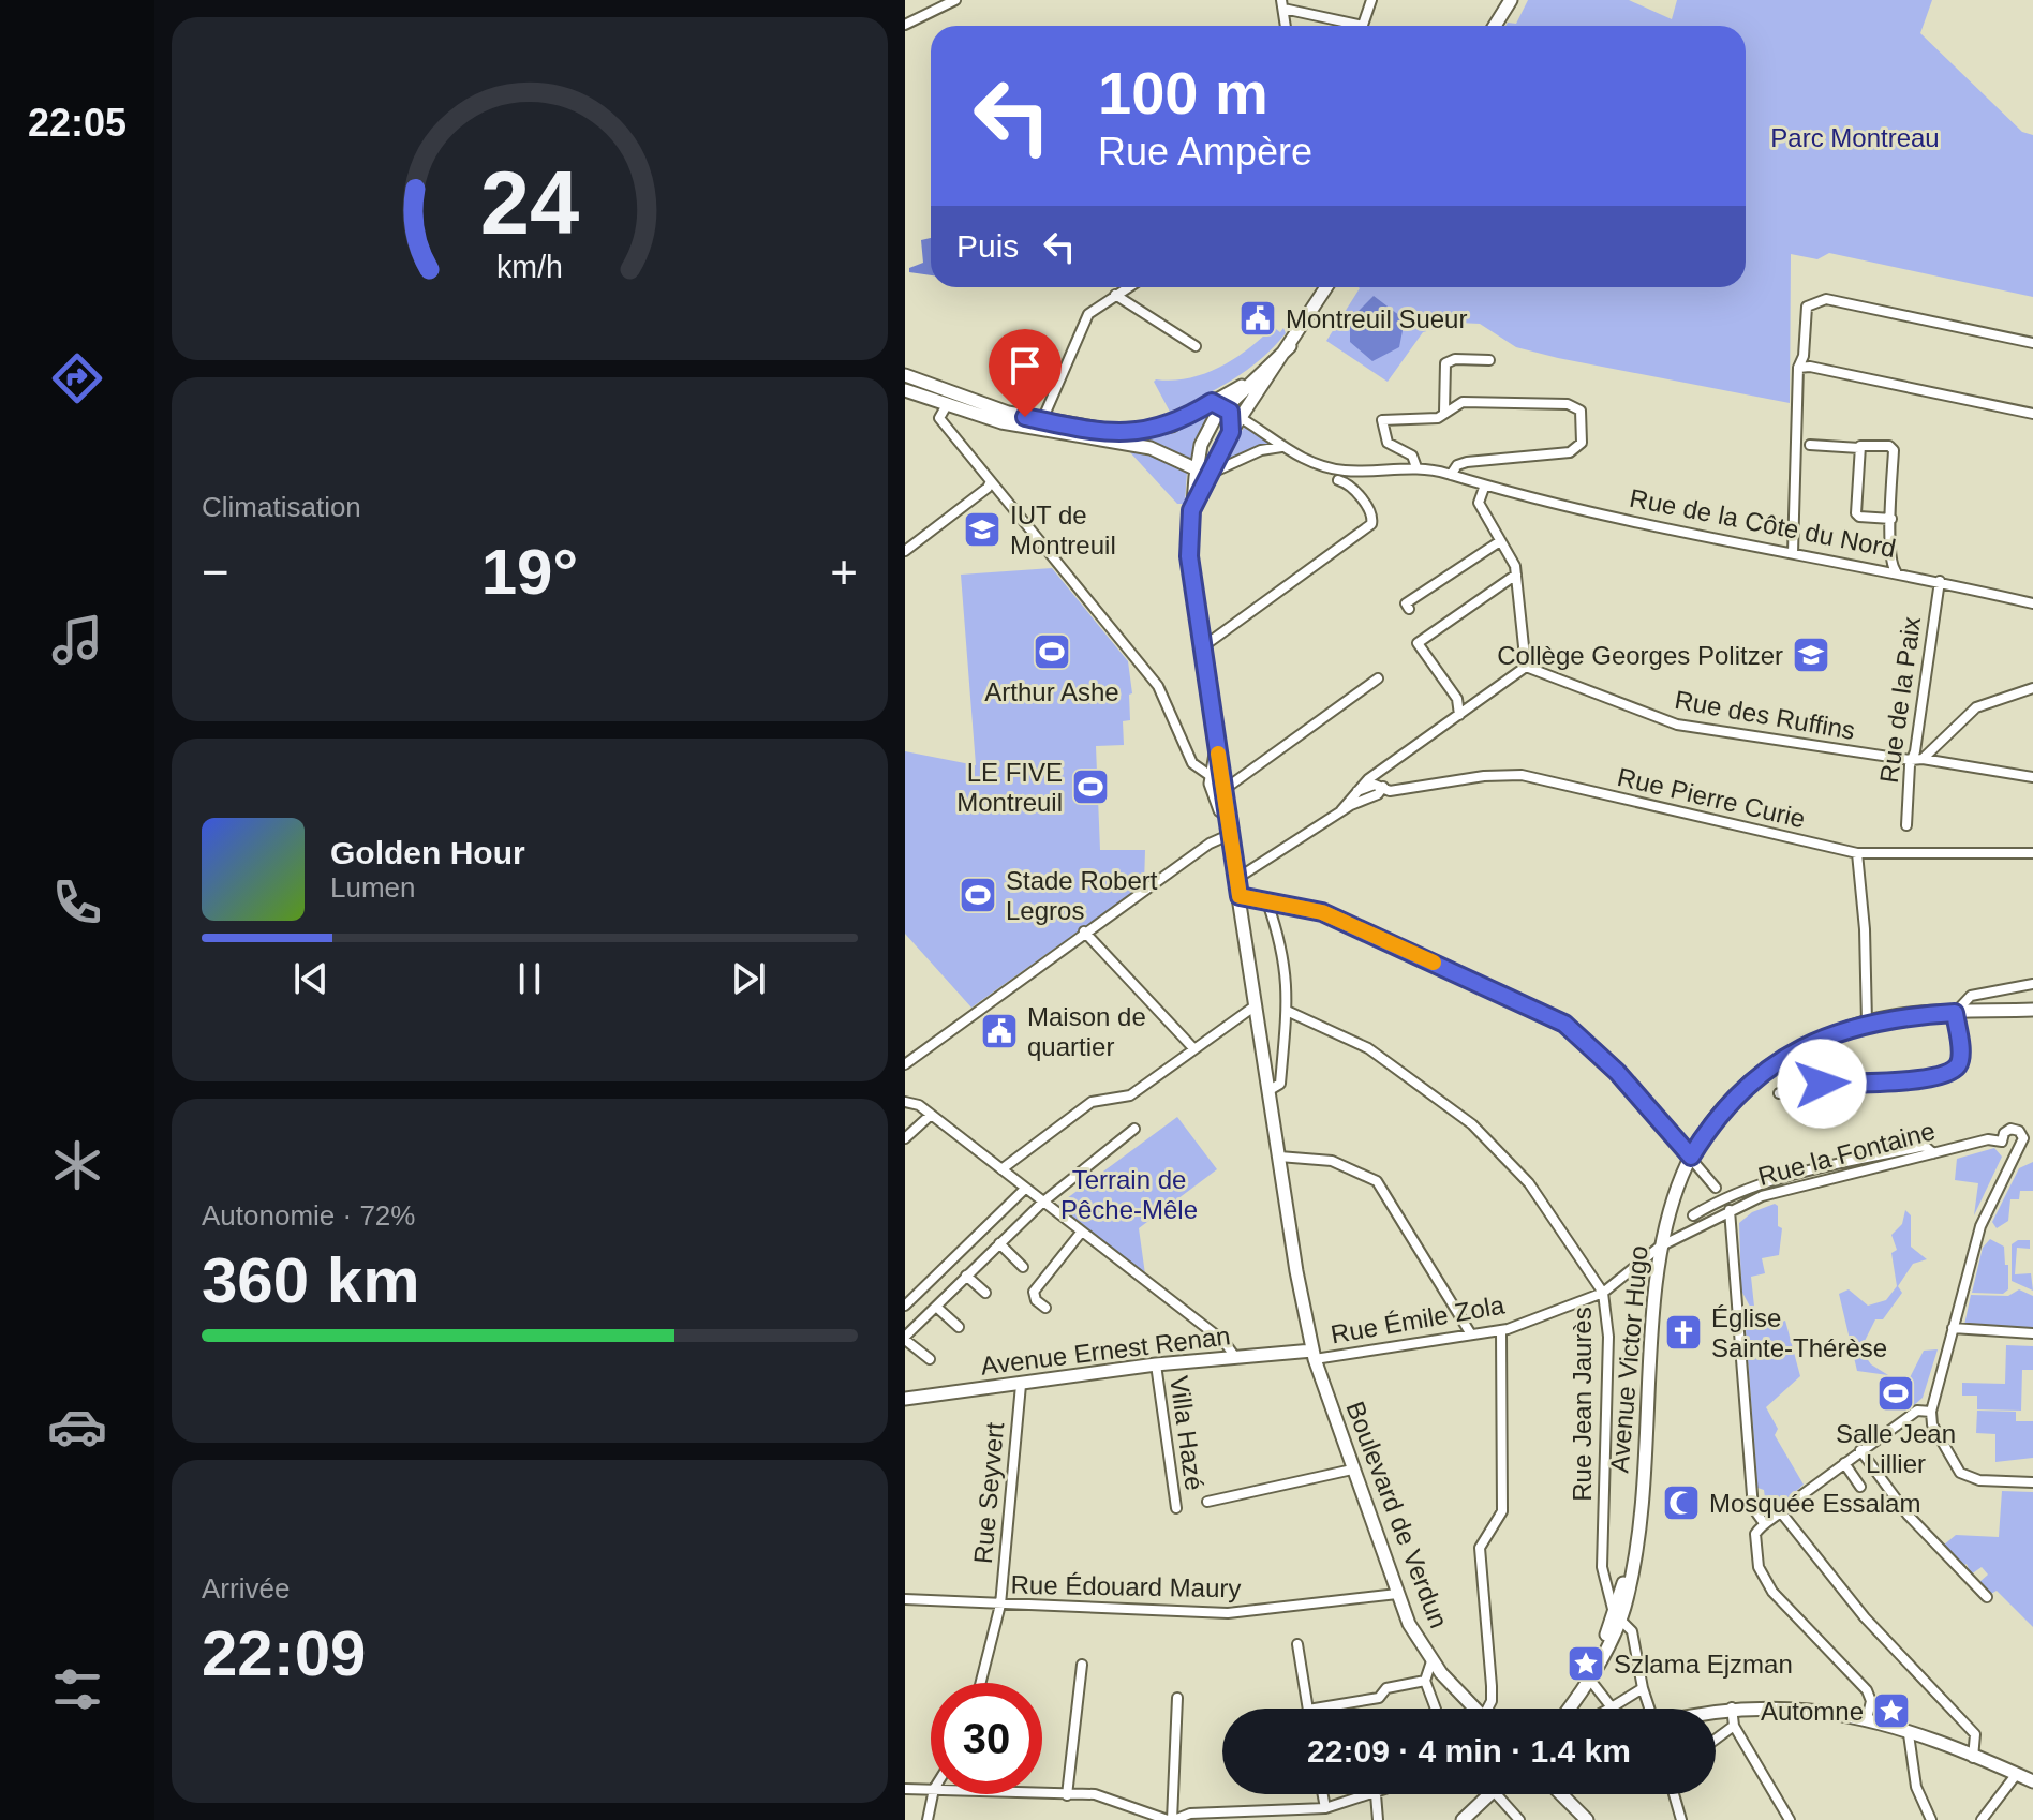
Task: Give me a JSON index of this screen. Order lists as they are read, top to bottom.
{
  "streets": {
    "main road": ["Avenue Ernest Renan", "Avenue Victor Hugo", "Boulevard de Verdun"],
    "street": [
      "Rue de la Côte du Nord",
      "Rue de la Paix",
      "Rue des Ruffins",
      "Rue Pierre Curie",
      "Rue la Fontaine",
      "Rue Émile Zola",
      "Rue Jean Jaurès",
      "Villa Hazé",
      "Rue Seyvert",
      "Rue Édouard Maury"
    ]
  },
  "crossings": [
    ["Rue de la Côte du Nord", "Rue de la Paix"],
    ["Rue de la Paix", "Rue des Ruffins"],
    ["Rue Pierre Curie", "Boulevard de Verdun"],
    ["Rue la Fontaine", "Rue Émile Zola"],
    ["Rue la Fontaine", "Avenue Victor Hugo"],
    ["Rue Émile Zola", "Avenue Ernest Renan"],
    ["Rue Émile Zola", "Avenue Victor Hugo"],
    ["Rue Émile Zola", "Rue Jean Jaurès"],
    ["Rue Émile Zola", "Boulevard de Verdun"],
    ["Avenue Ernest Renan", "Villa Hazé"],
    ["Avenue Ernest Renan", "Rue Seyvert"],
    ["Avenue Ernest Renan", "Boulevard de Verdun"],
    ["Avenue Victor Hugo", "Rue Jean Jaurès"],
    ["Rue Seyvert", "Rue Édouard Maury"],
    ["Boulevard de Verdun", "Rue Édouard Maury"]
  ],
  "parks": ["Parc Montreau", "Terrain de Pêche-Mêle"],
  "places": {
    "public building": ["Montreuil Sueur", "Maison de quartier"],
    "school or university": ["IUT de Montreuil", "Collège Georges Politzer"],
    "sports": [
      "Arthur Ashe",
      "LE FIVE Montreuil",
      "Stade Robert Legros",
      "Salle Jean Lillier"
    ],
    "church": ["Église Sainte-Thérèse"],
    "mosque": ["Mosquée Essalam"],
    "place": ["Szlama Ejzman", "Automne"]
  },
  "page": {
    "tabs": "22:05",
    "turn": ["100 m", "Rue Ampère"],
    "then": "Puis",
    "tile": [
      "Climatisation",
      ["Autonomie · 72%", "360 km"],
      ["Arrivée", "22:09"]
    ],
    "heat": ["−", "19°", "+"],
    "song": ["Golden Hour", "Lumen"],
    "limit": "30",
    "trip": "22:09 · 4 min · 1.4 km",
    "gauge": ["24", "km/h"]
  }
}
